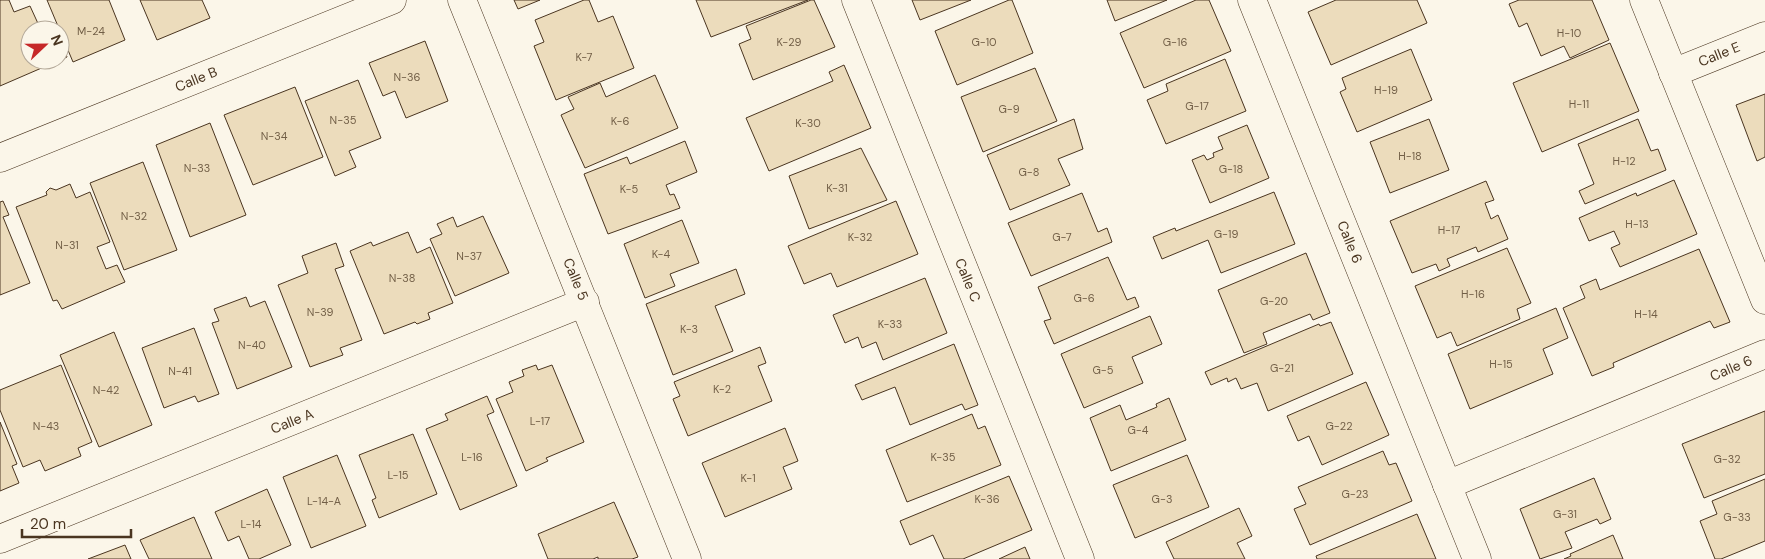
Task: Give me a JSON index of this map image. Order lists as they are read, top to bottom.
{
  "streets": {
    "street": [
      "Calle E",
      "Calle B",
      "Calle 6",
      "Calle 5",
      "Calle C",
      "Calle A"
    ]
  },
  "crossings": [
    ["Calle 5", "Calle A"]
  ],
  "house_numbers": [
    "M-24",
    "H-10",
    "K-29",
    "G-10",
    "G-16",
    "K-7",
    "N-36",
    "H-19",
    "H-11",
    "G-17",
    "G-9",
    "N-35",
    "K-6",
    "K-30",
    "N-34",
    "H-18",
    "H-12",
    "N-33",
    "G-18",
    "G-8",
    "K-31",
    "K-5",
    "N-32",
    "H-13",
    "H-17",
    "G-19",
    "K-32",
    "G-7",
    "N-31",
    "K-4",
    "N-37",
    "N-38",
    "H-16",
    "G-6",
    "G-20",
    "N-39",
    "H-14",
    "K-33",
    "K-3",
    "N-40",
    "H-15",
    "G-21",
    "G-5",
    "N-41",
    "K-2",
    "N-42",
    "L-17",
    "N-43",
    "G-22",
    "G-4",
    "L-16",
    "K-35",
    "G-32",
    "L-15",
    "K-1",
    "G-23",
    "K-36",
    "G-3",
    "L-14-A",
    "G-31",
    "G-33",
    "L-14"
  ],
  "scale_bar": "20 m",
  "north": "right"
}
